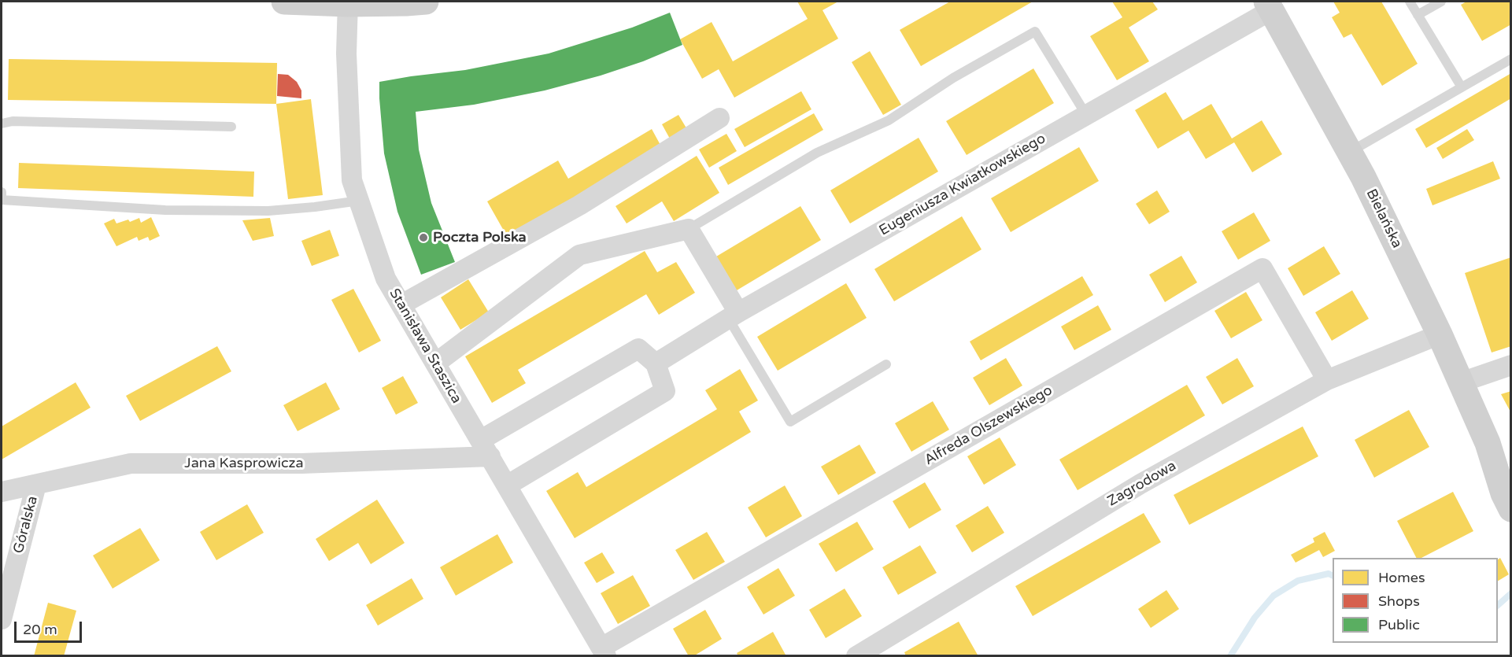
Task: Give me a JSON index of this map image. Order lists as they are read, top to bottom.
{
  "streets": {
    "street": [
      "Eugeniusza Kwiatkowskiego",
      "Bielańska",
      "Stanisława Staszica",
      "Alfreda Olszewskiego",
      "Jana Kasprowicza",
      "Zagrodowa",
      "Góralska"
    ]
  },
  "crossings": [
    ["Eugeniusza Kwiatkowskiego", "Bielańska"],
    ["Bielańska", "Zagrodowa"],
    ["Stanisława Staszica", "Alfreda Olszewskiego"],
    ["Stanisława Staszica", "Jana Kasprowicza"],
    ["Alfreda Olszewskiego", "Zagrodowa"],
    ["Jana Kasprowicza", "Góralska"]
  ],
  "places": ["Poczta Polska"],
  "legend": ["Homes", "Shops", "Public"],
  "scale_bar": "20 m"
}
